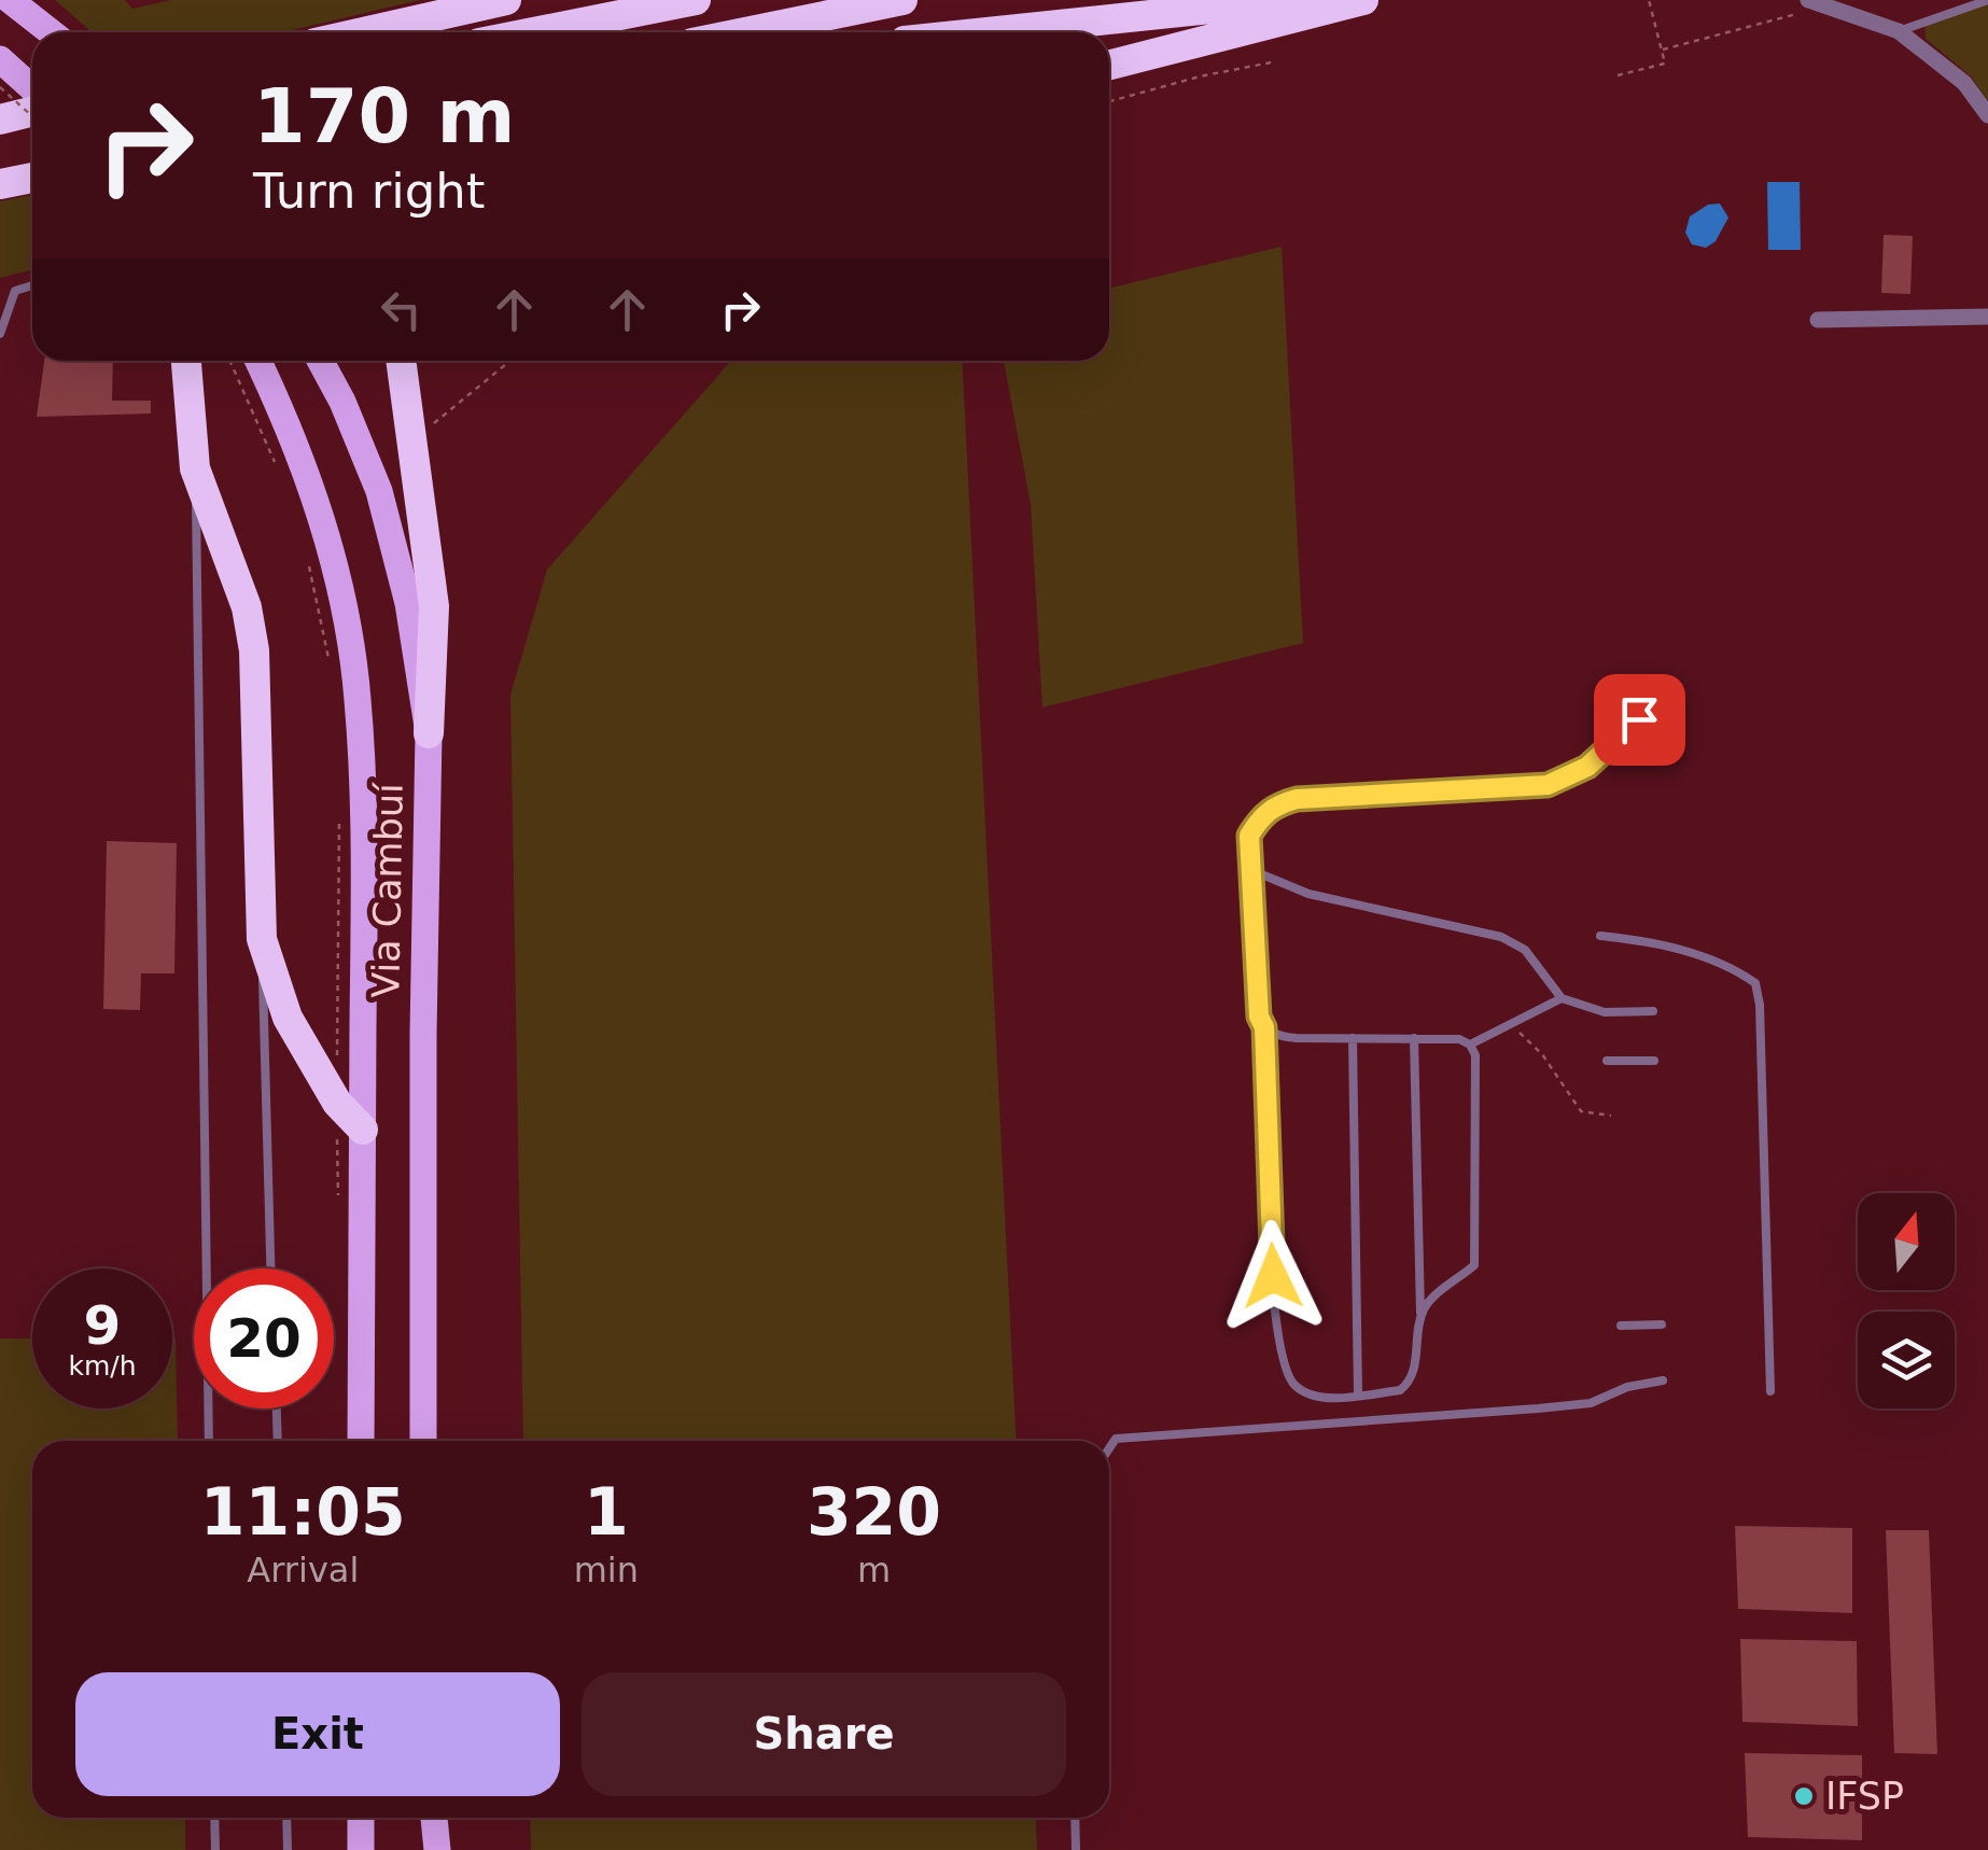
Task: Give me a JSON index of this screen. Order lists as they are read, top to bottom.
{
  "streets": {
    "main road": ["Via Cambuí"]
  },
  "places": ["IFSP"],
  "north": "top",
  "page": {
    "turn": ["170 m", "Turn right"],
    "speed": "9 km/h",
    "limit": "20",
    "eta": [
      "11:05",
      "Arrival",
      "1",
      "min",
      "320",
      "m"
    ],
    "buttons": ["Exit", "Share"]
  }
}
